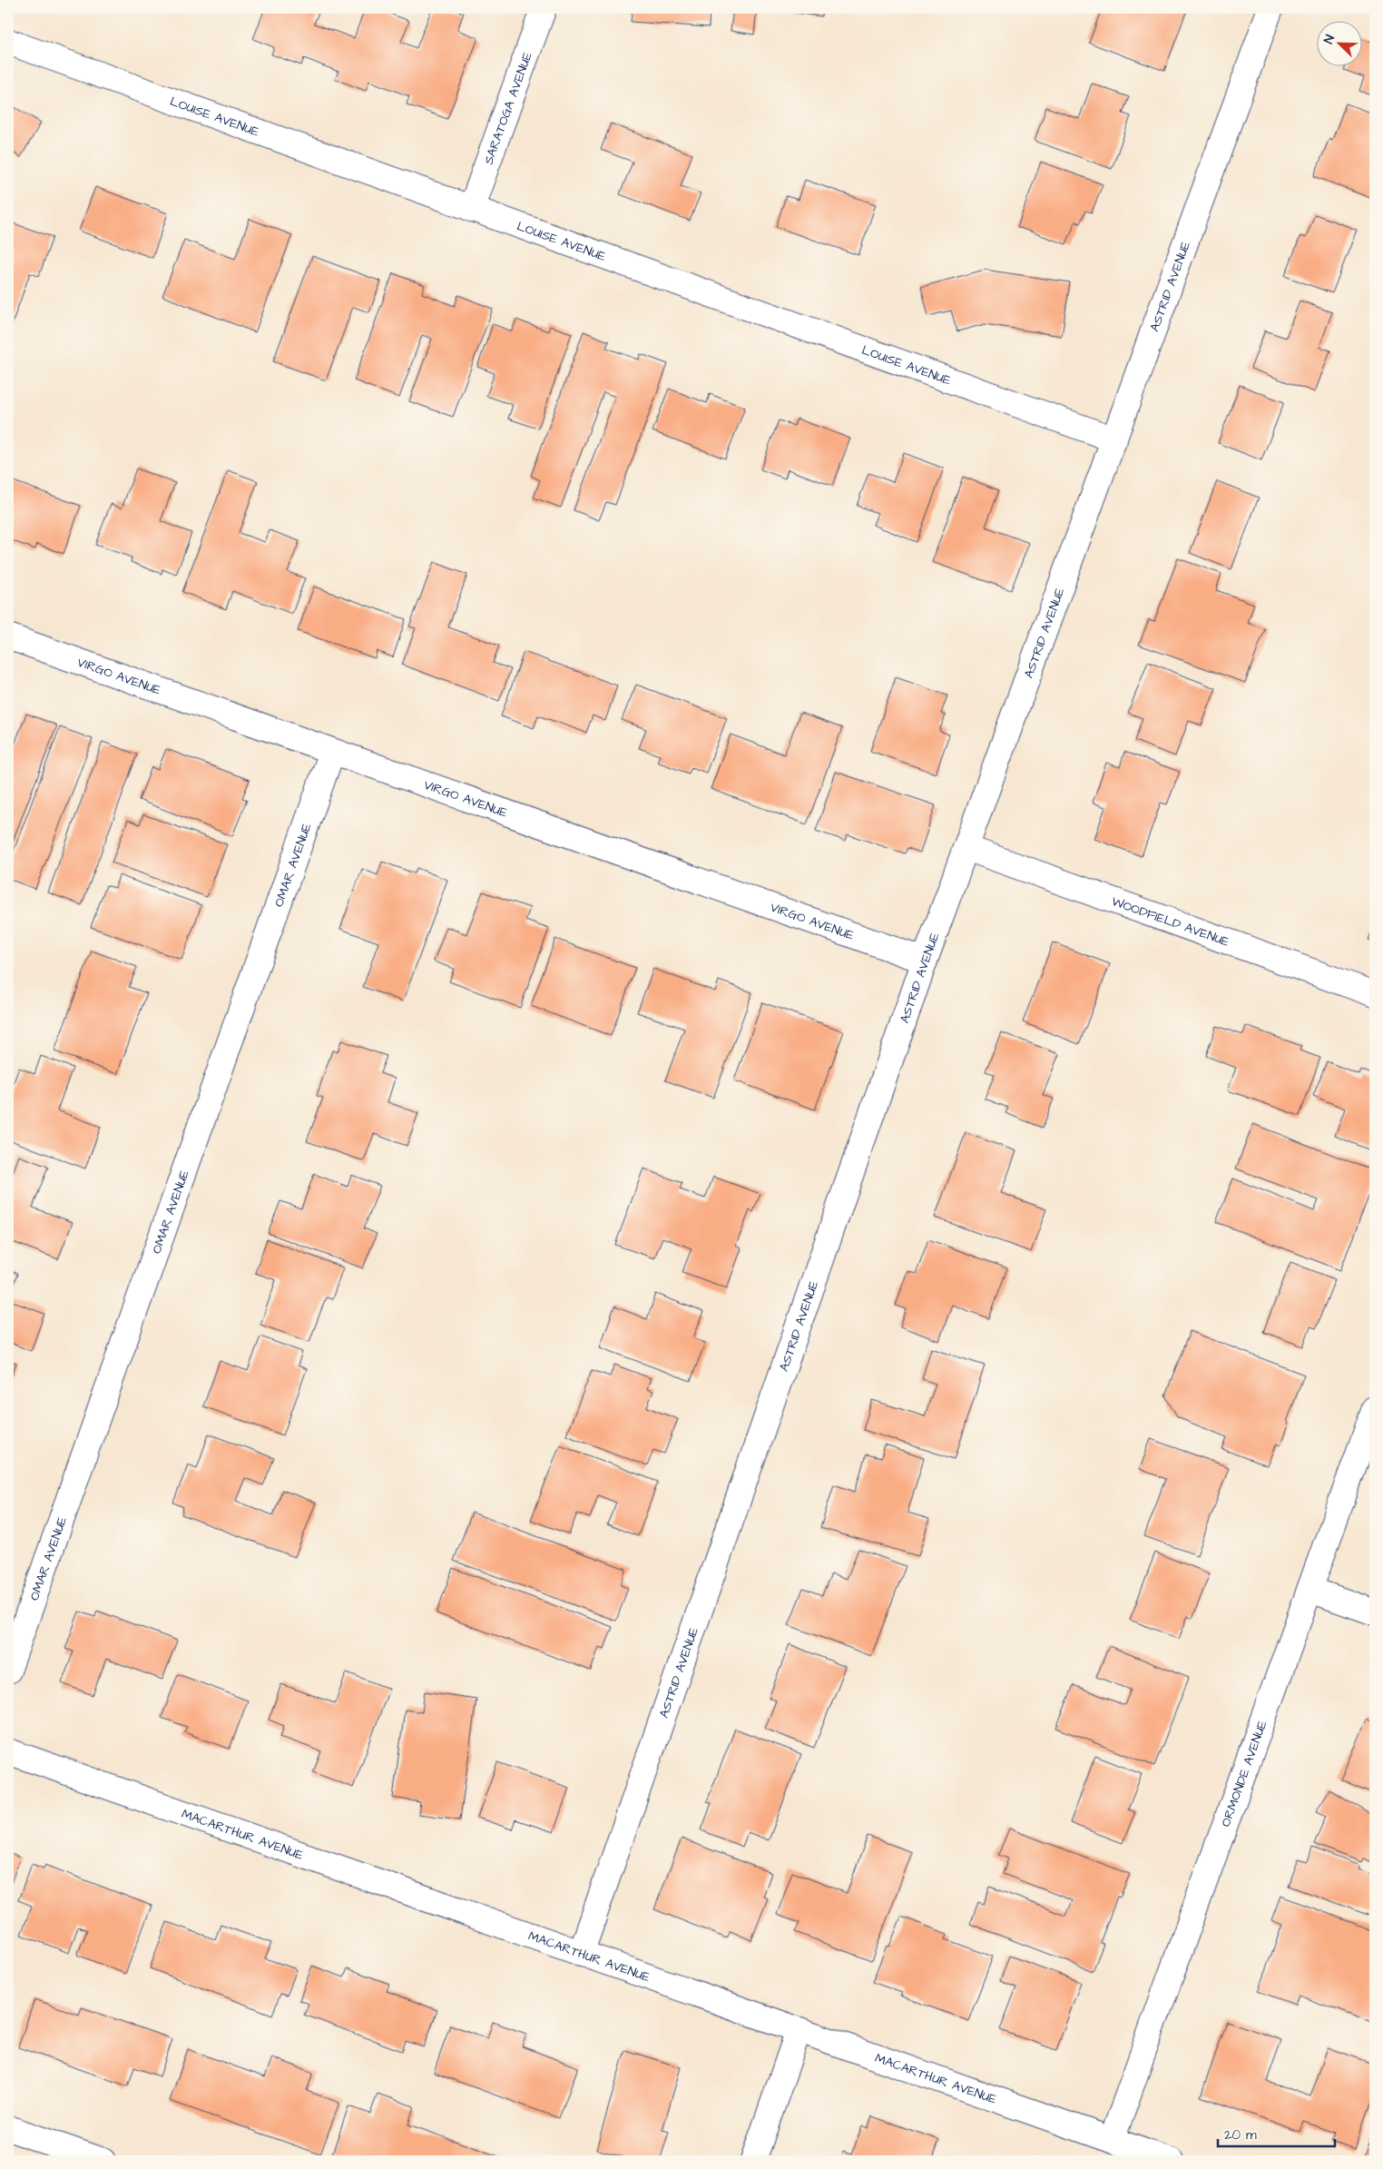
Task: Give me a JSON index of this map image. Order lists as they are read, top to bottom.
{
  "streets": {
    "street": [
      "SARATOGA AVENUE",
      "LOUISE AVENUE",
      "ASTRID AVENUE",
      "VIRGO AVENUE",
      "OMAR AVENUE",
      "WOODFIELD AVENUE",
      "ORMONDE AVENUE",
      "MACARTHUR AVENUE"
    ]
  },
  "crossings": [
    ["SARATOGA AVENUE", "LOUISE AVENUE"],
    ["LOUISE AVENUE", "ASTRID AVENUE"],
    ["ASTRID AVENUE", "VIRGO AVENUE"],
    ["ASTRID AVENUE", "WOODFIELD AVENUE"],
    ["ASTRID AVENUE", "MACARTHUR AVENUE"],
    ["VIRGO AVENUE", "OMAR AVENUE"],
    ["ORMONDE AVENUE", "MACARTHUR AVENUE"]
  ],
  "scale_bar": "20 m",
  "north": "top left"
}
